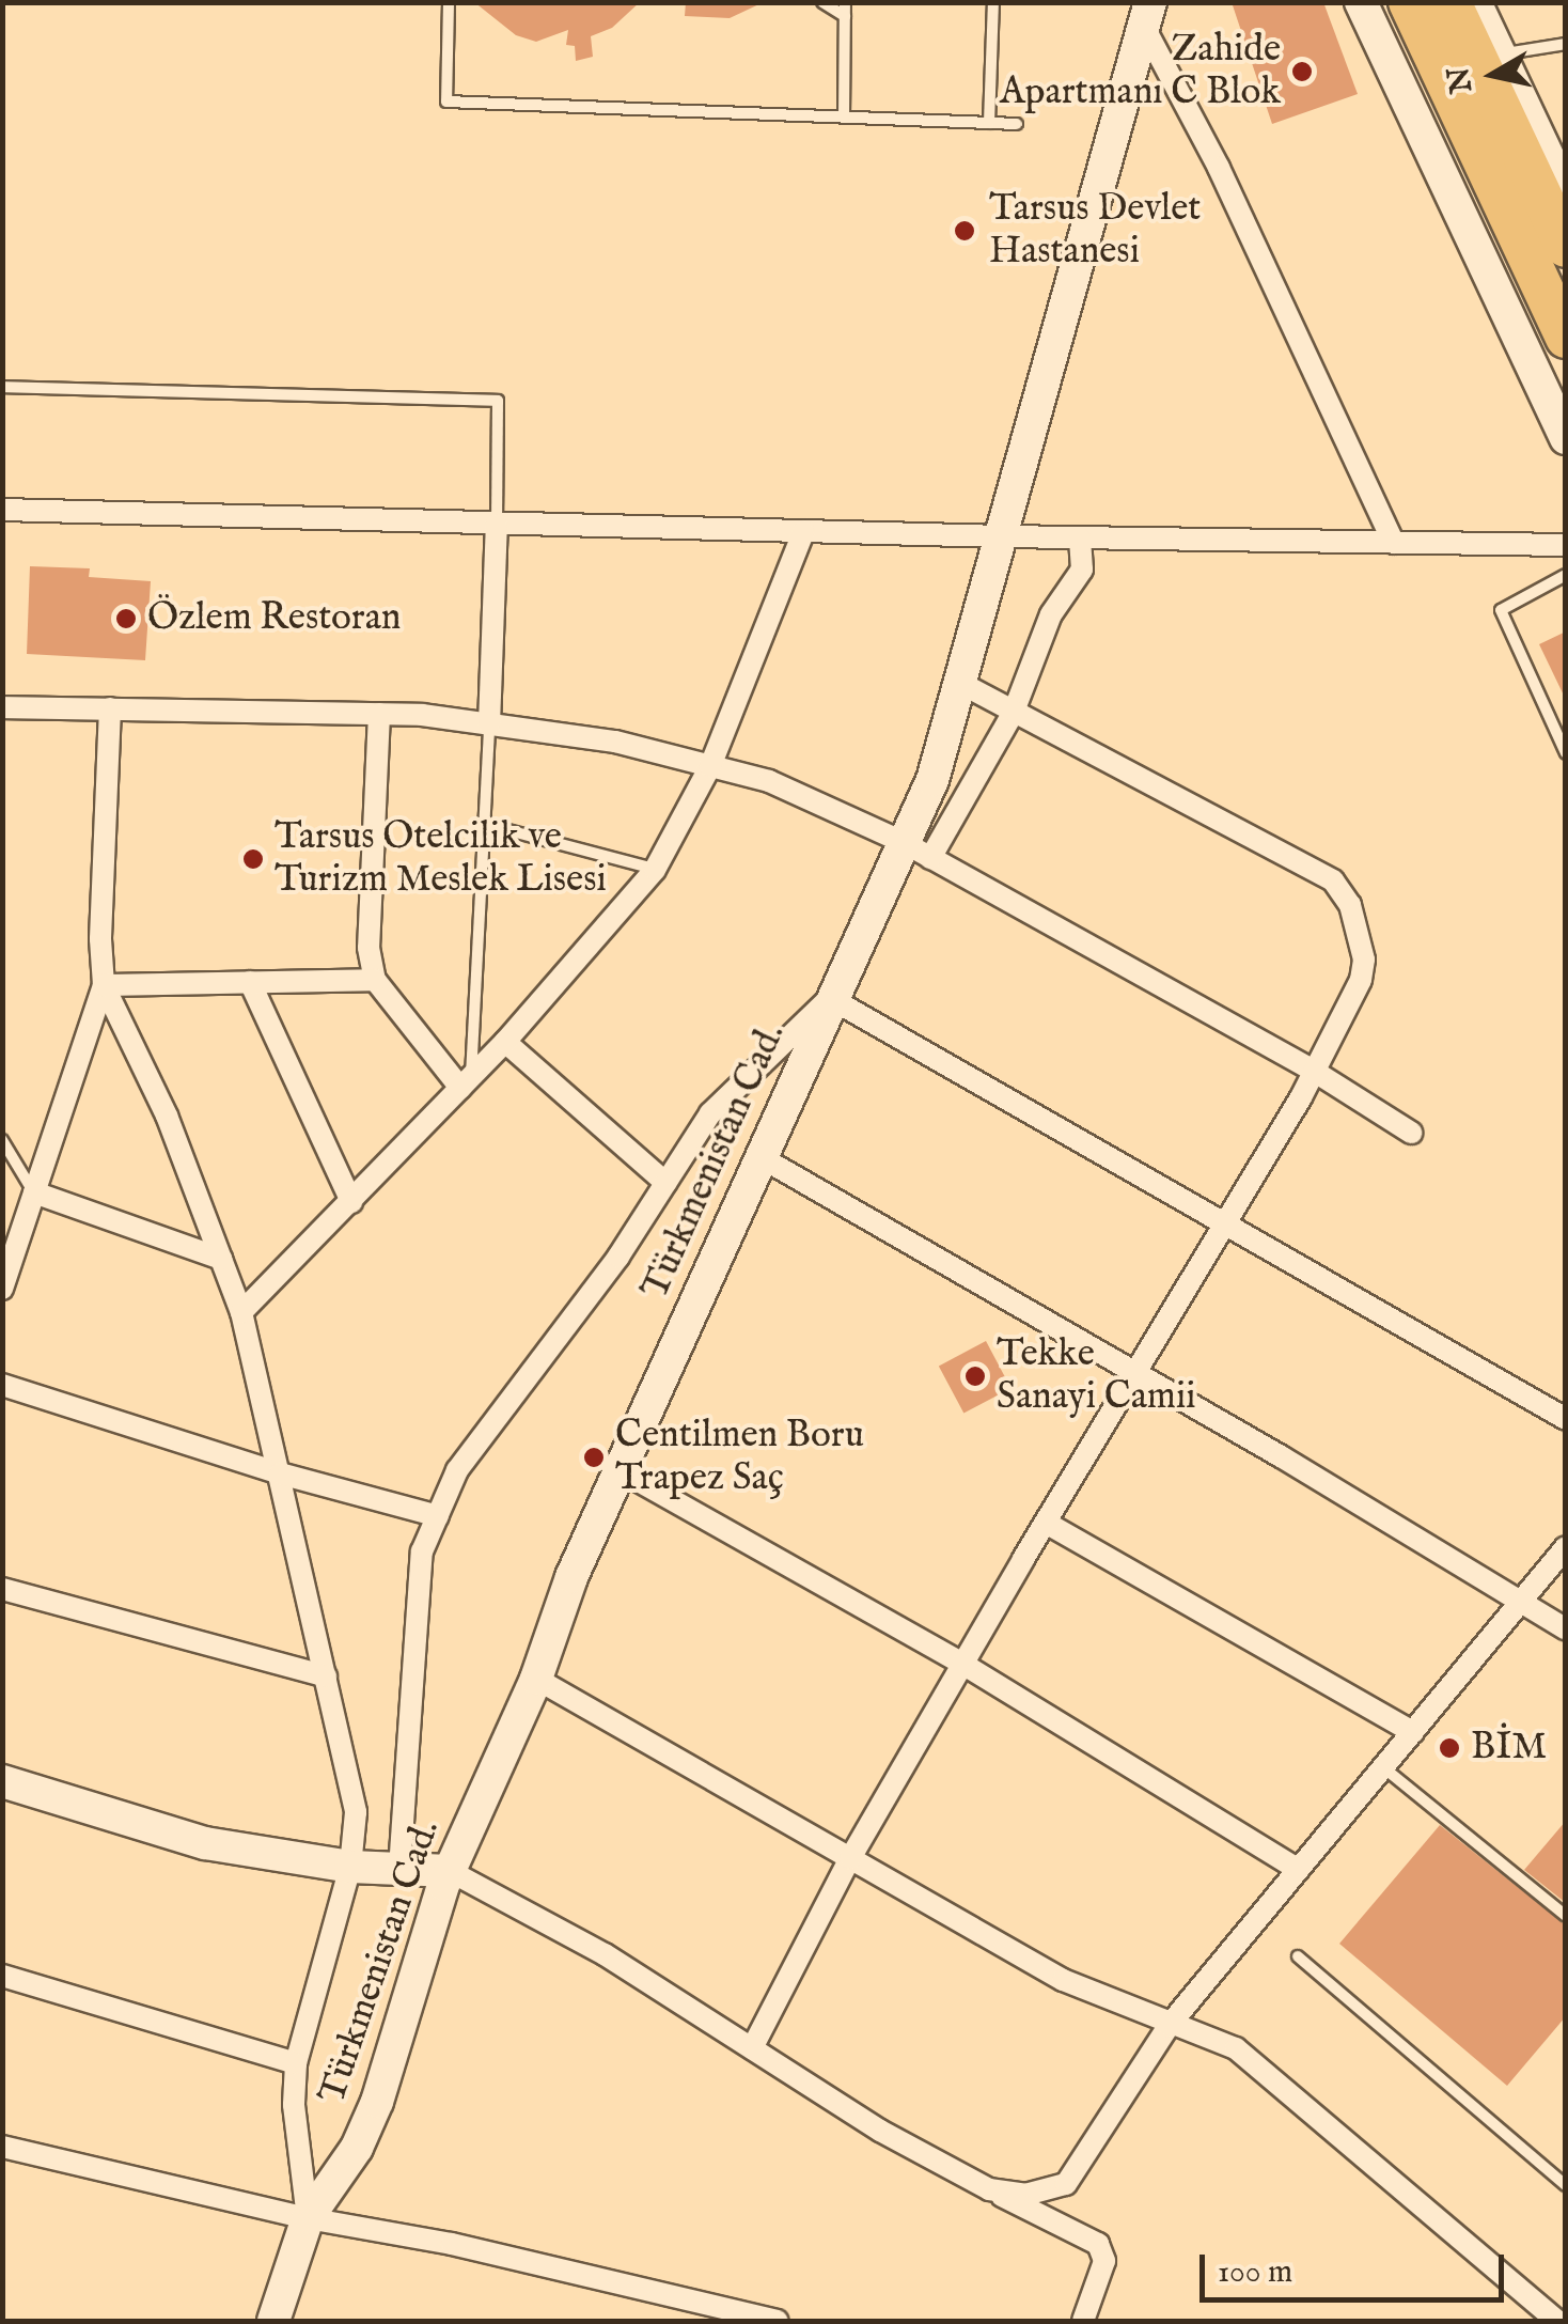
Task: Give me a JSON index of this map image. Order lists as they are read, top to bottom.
{
  "streets": {
    "street": ["Türkmenistan Cad."]
  },
  "places": [
    "Zahide Apartmanı C Blok",
    "Tarsus Devlet Hastanesi",
    "Özlem Restoran",
    "Tarsus Otelcilik ve Turizm Meslek Lisesi",
    "Tekke Sanayi Camii",
    "Centilmen Boru Trapez Saç",
    "BİM"
  ],
  "scale_bar": "100 m",
  "north": "left"
}
